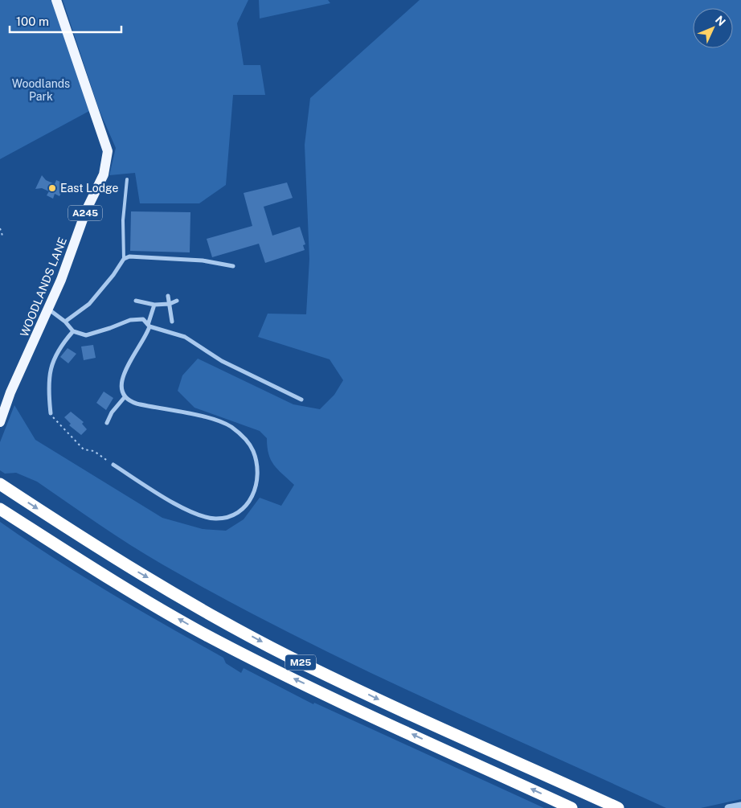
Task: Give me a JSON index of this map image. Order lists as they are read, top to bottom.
{
  "streets": {
    "highway": ["M25"],
    "main road": ["A245", "WOODLANDS LANE"]
  },
  "parks": ["Woodlands Park"],
  "places": ["East Lodge"],
  "scale_bar": "100 m",
  "north": "top right"
}
